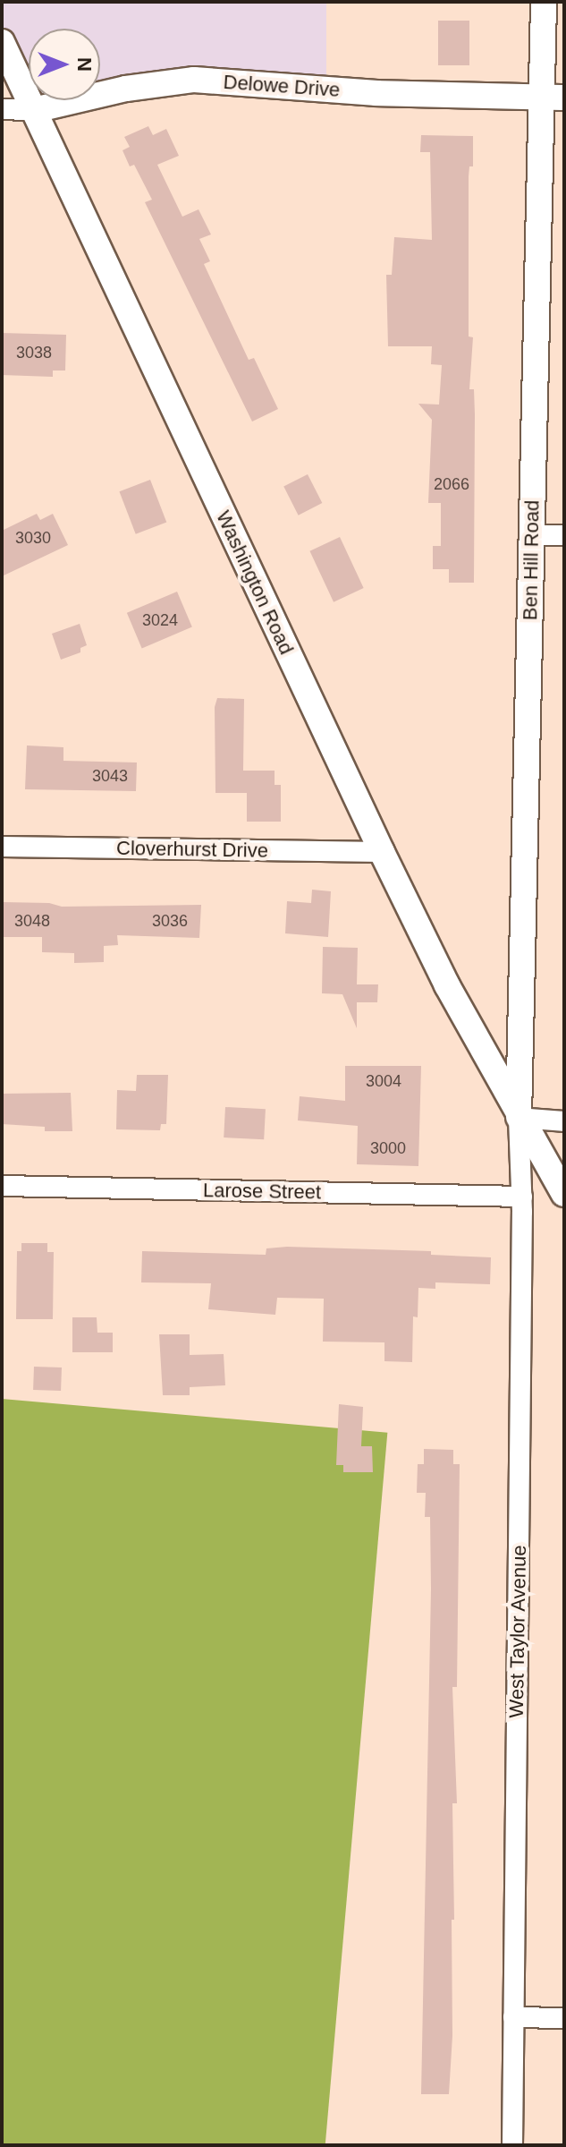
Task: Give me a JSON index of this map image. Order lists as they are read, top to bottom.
{
  "streets": {
    "street": [
      "Delowe Drive",
      "Ben Hill Road",
      "Washington Road",
      "Cloverhurst Drive",
      "Larose Street",
      "West Taylor Avenue"
    ]
  },
  "crossings": [
    ["Delowe Drive", "Ben Hill Road"],
    ["Delowe Drive", "Washington Road"],
    ["Ben Hill Road", "Washington Road"],
    ["Ben Hill Road", "West Taylor Avenue"],
    ["Washington Road", "Cloverhurst Drive"],
    ["Washington Road", "West Taylor Avenue"],
    ["Larose Street", "West Taylor Avenue"]
  ],
  "house_numbers": [
    "3038",
    "2066",
    "3030",
    "3024",
    "3043",
    "3048",
    "3036",
    "3004",
    "3000"
  ],
  "north": "right"
}
